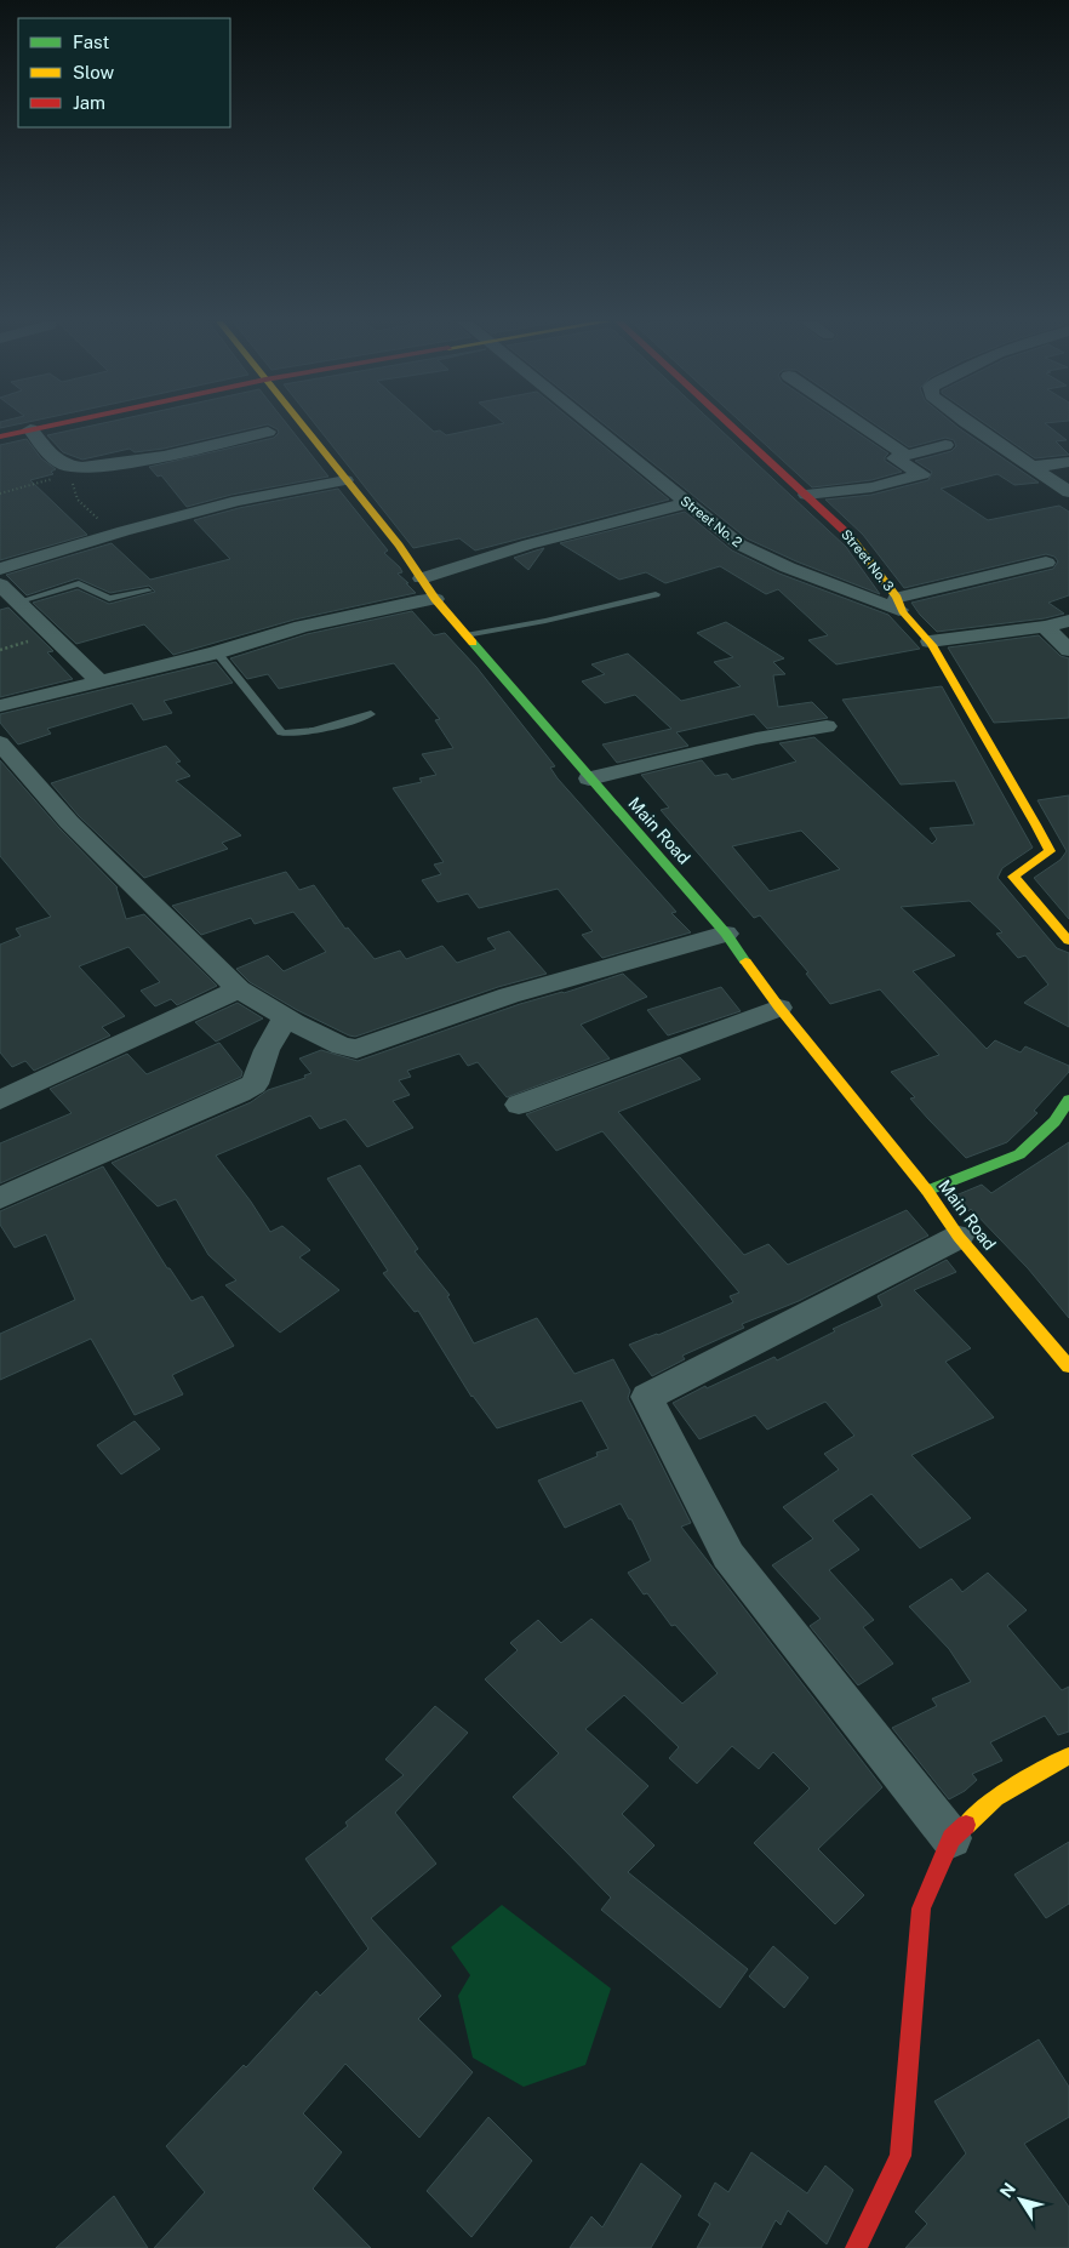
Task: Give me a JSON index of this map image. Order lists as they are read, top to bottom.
{
  "streets": {
    "street": ["Street No. 2", "Street No. 3", "Main Road"]
  },
  "crossings": [
    ["Street No. 2", "Street No. 3"]
  ],
  "legend": ["Fast", "Slow", "Jam"],
  "north": "top left"
}
